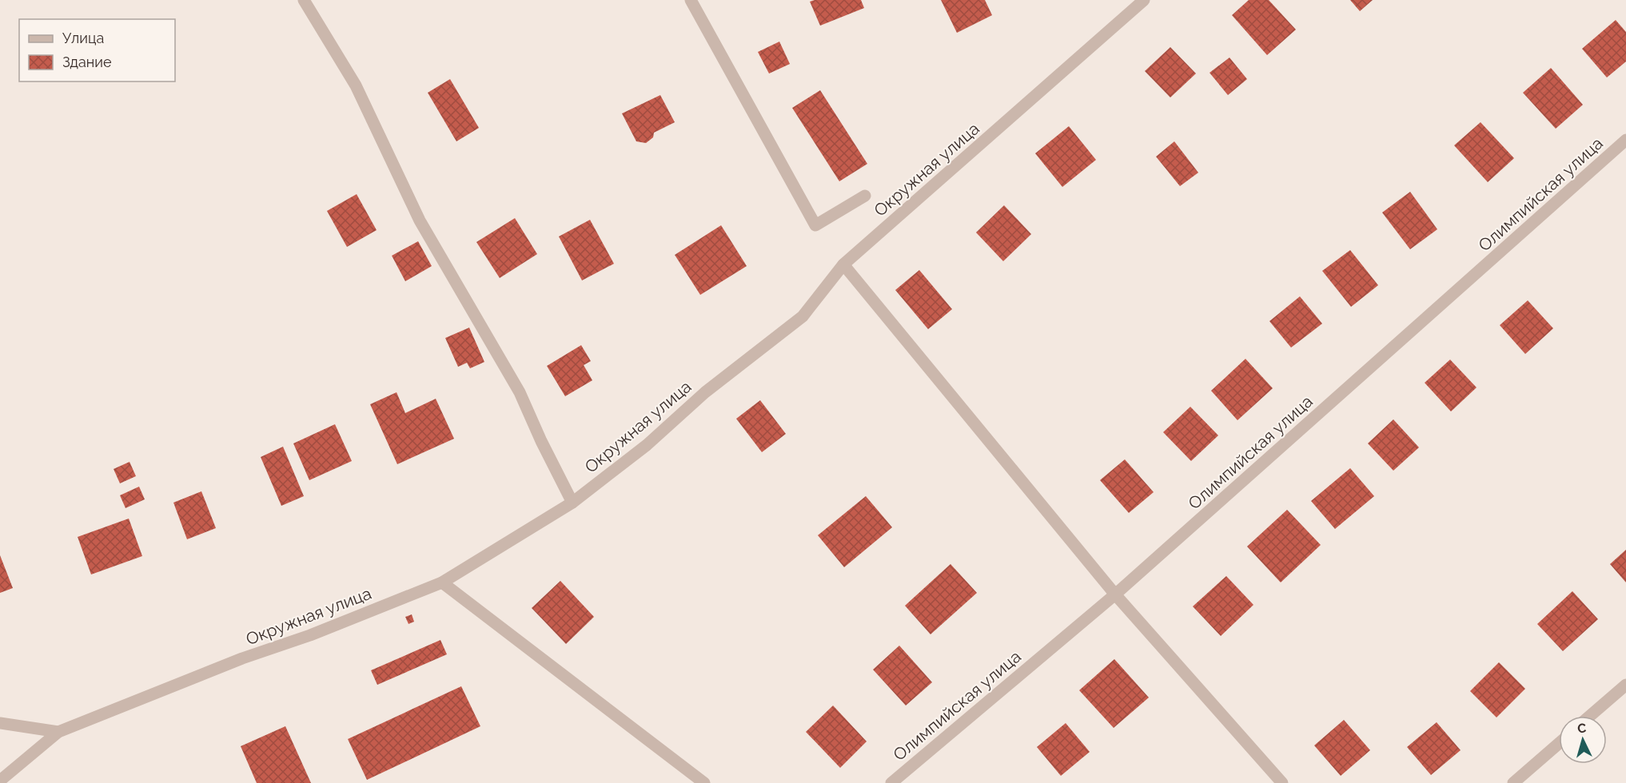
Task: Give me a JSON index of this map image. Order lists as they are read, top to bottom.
{
  "streets": {
    "street": ["Окружная улица", "Олимпийская улица"]
  },
  "legend": ["Улица", "Здание"],
  "north": "top"
}
